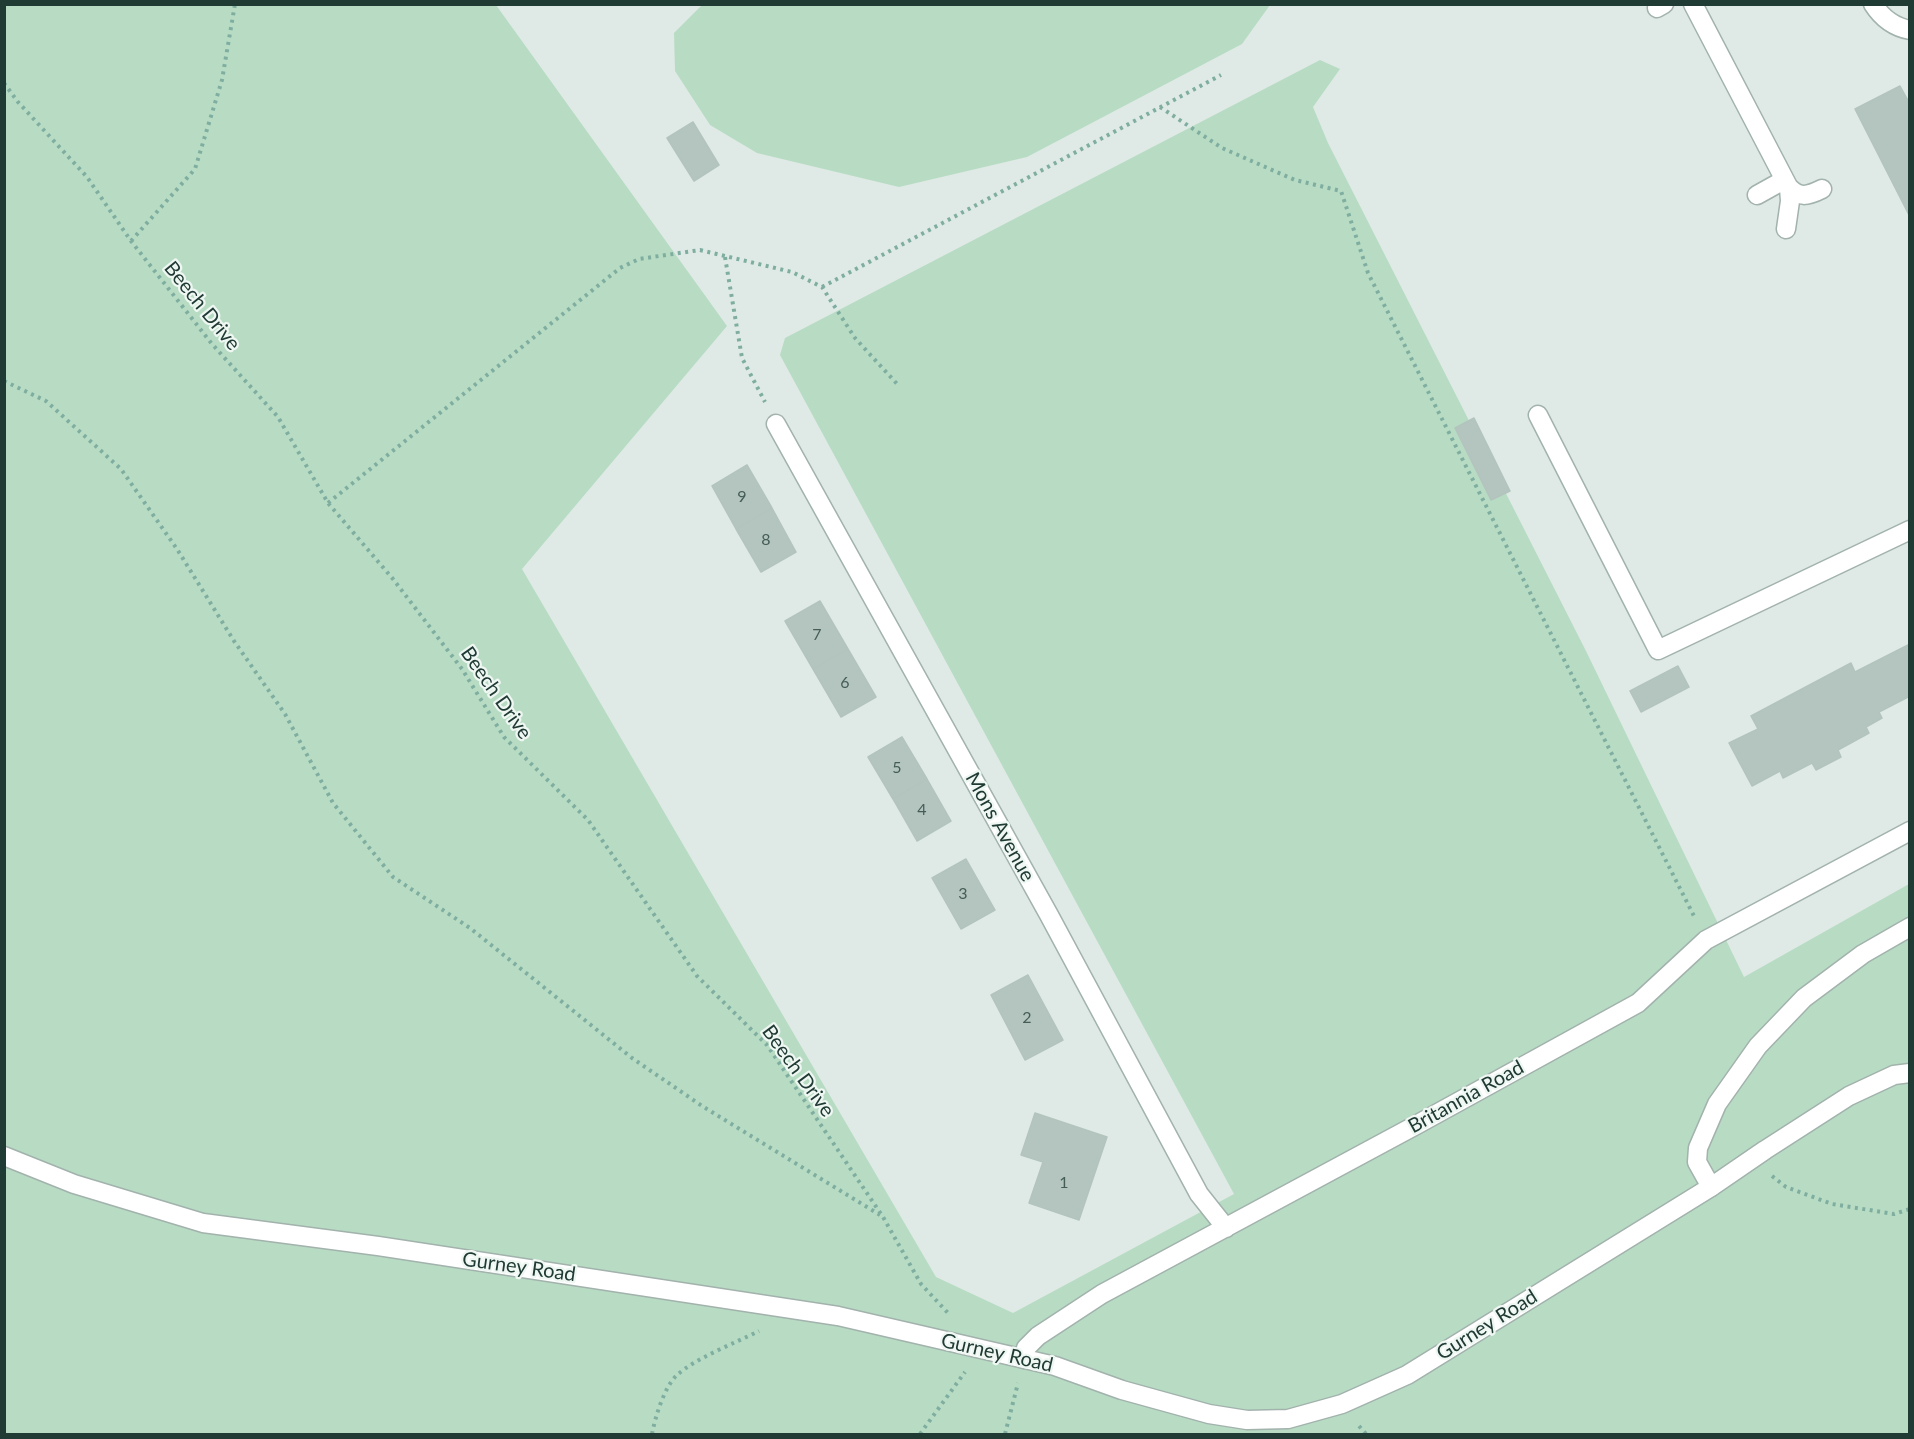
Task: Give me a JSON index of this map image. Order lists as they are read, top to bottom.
{
  "streets": {
    "street": ["Mons Avenue", "Britannia Road", "Gurney Road"],
    "path": ["Beech Drive"]
  },
  "crossings": [
    ["Mons Avenue", "Britannia Road"],
    ["Britannia Road", "Gurney Road"]
  ],
  "house_numbers": [
    "9",
    "8",
    "7",
    "6",
    "5",
    "4",
    "3",
    "2",
    "1"
  ]
}
